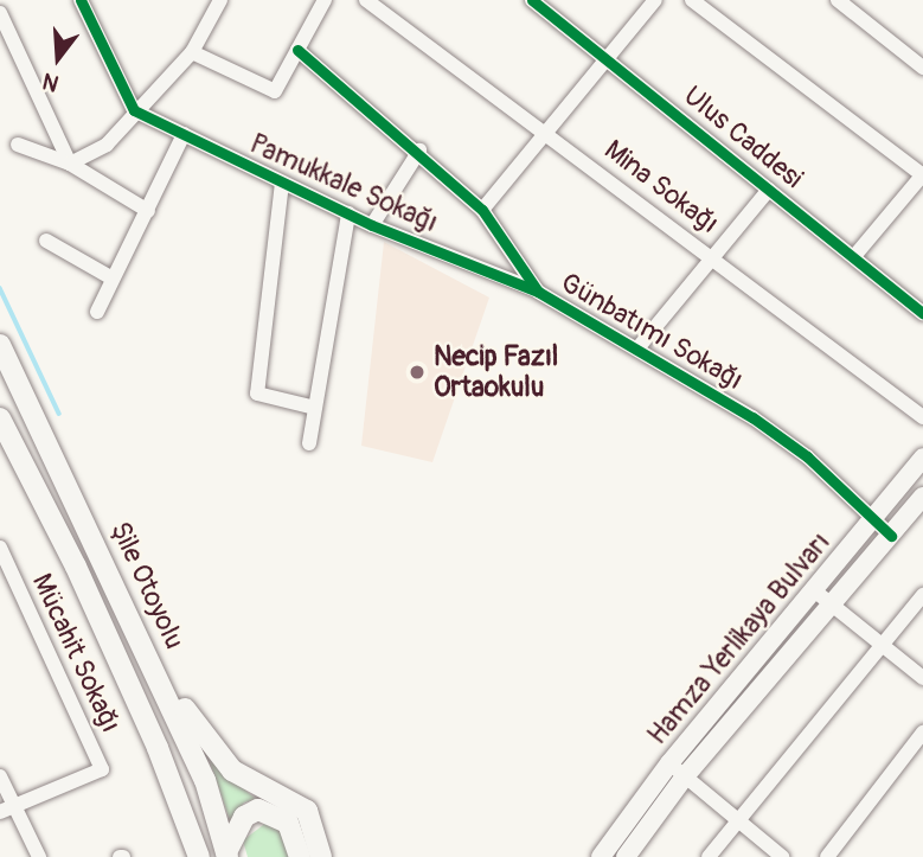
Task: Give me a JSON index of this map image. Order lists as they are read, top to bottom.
{
  "streets": {
    "highway": ["Şile Otoyolu"],
    "main road": ["Hamza Yerlikaya Bulvarı"],
    "street": [
      "Ulus Caddesi",
      "Pamukkale Sokağı",
      "Mina Sokağı",
      "Günbatımı Sokağı",
      "Mücahit Sokağı"
    ]
  },
  "crossings": [
    ["Pamukkale Sokağı", "Günbatımı Sokağı"],
    ["Günbatımı Sokağı", "Hamza Yerlikaya Bulvarı"]
  ],
  "places": ["Necip Fazıl Ortaokulu"],
  "north": "bottom"
}
